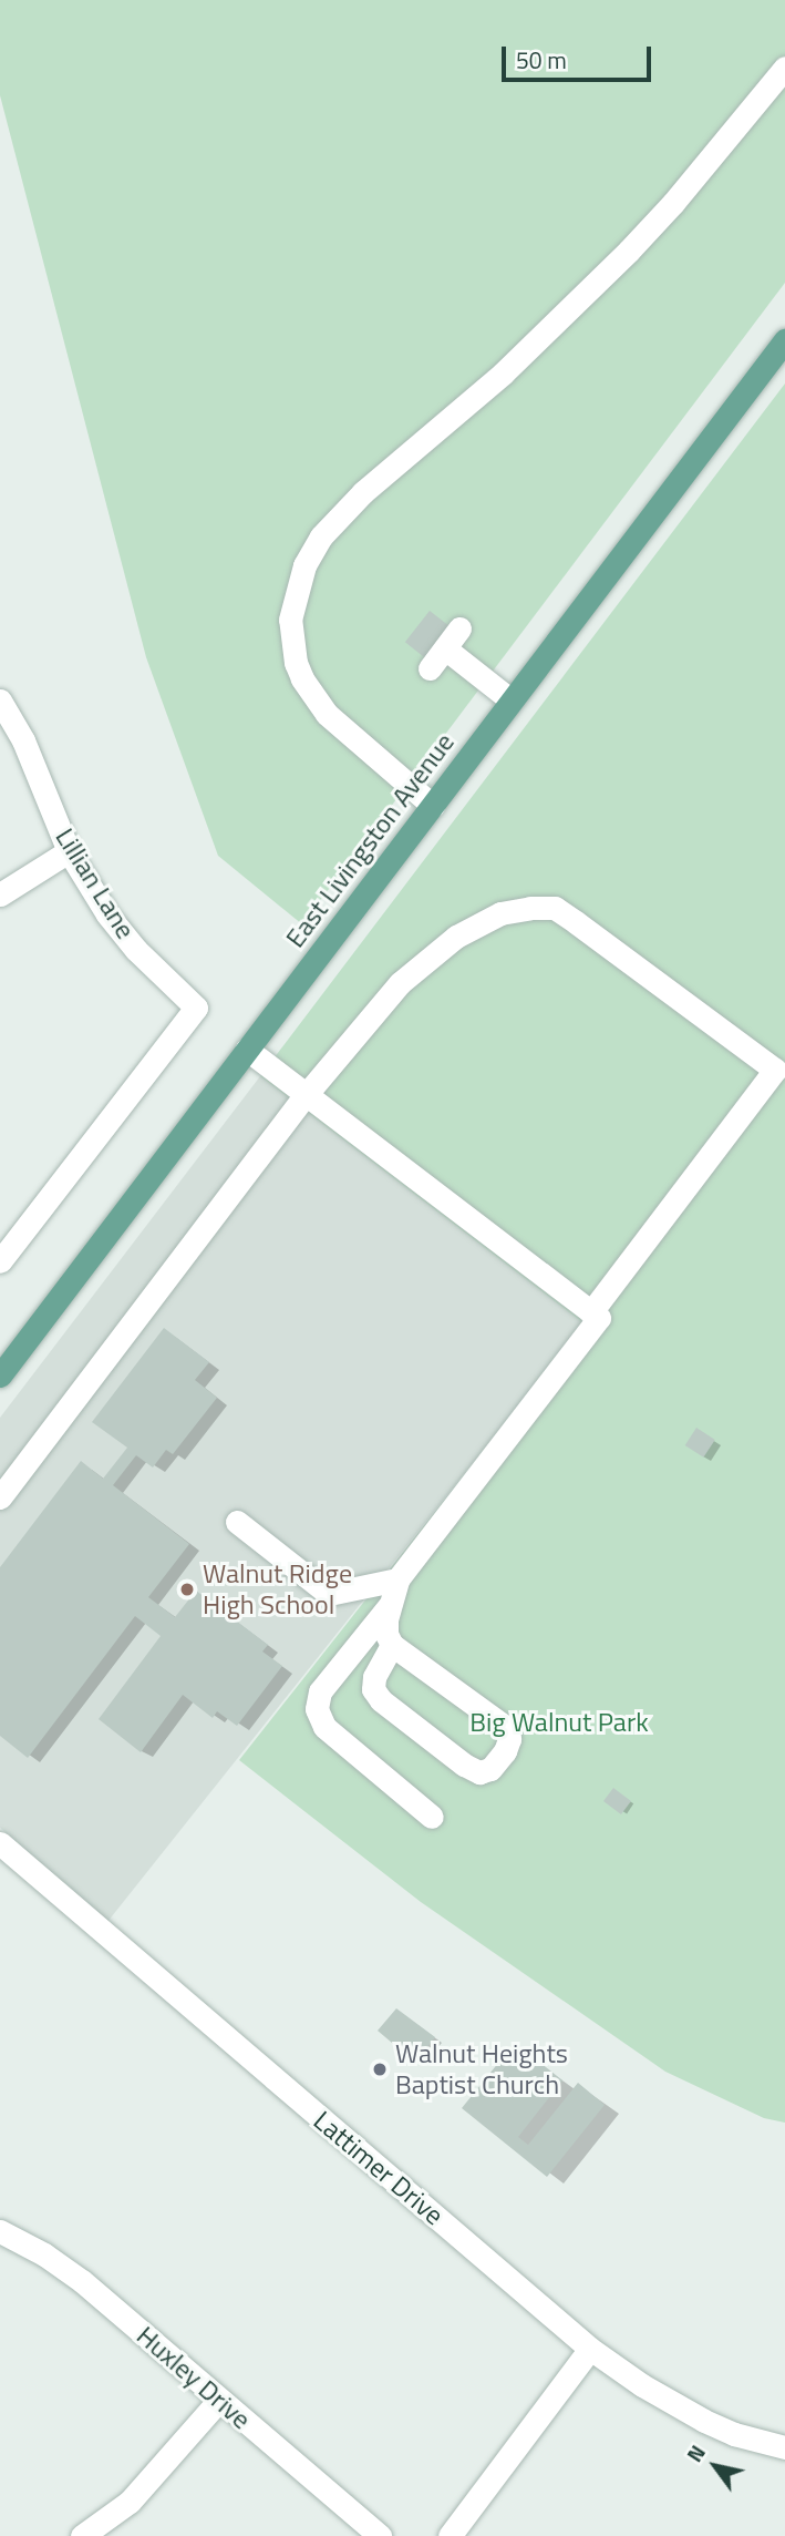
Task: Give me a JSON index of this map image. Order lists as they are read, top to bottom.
{
  "streets": {
    "main road": ["East Livingston Avenue"],
    "street": ["Lillian Lane", "Lattimer Drive", "Huxley Drive"]
  },
  "parks": ["Big Walnut Park"],
  "places": ["Walnut Ridge High School", "Walnut Heights Baptist Church"],
  "scale_bar": "50 m",
  "north": "top left"
}
